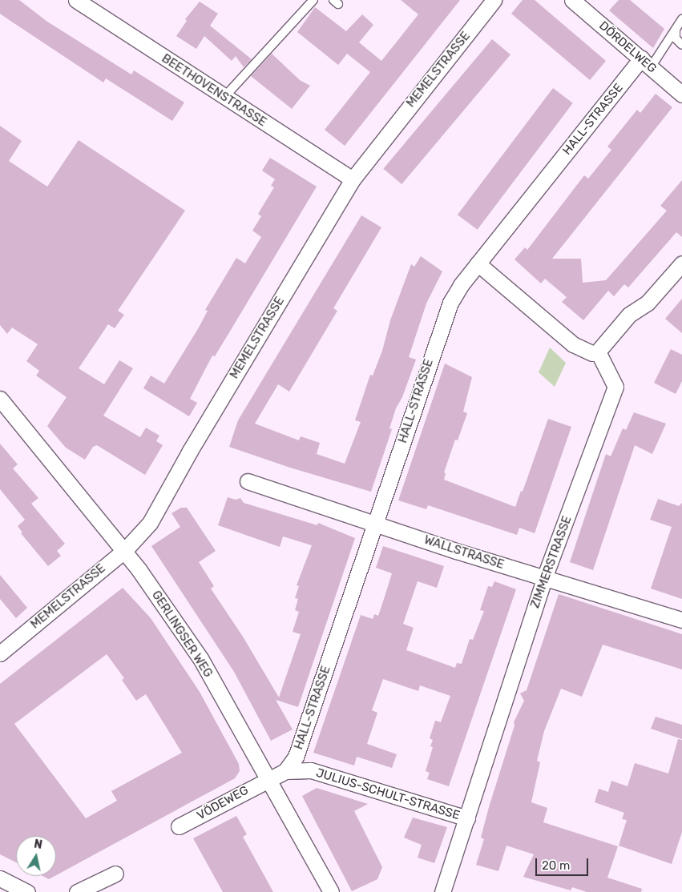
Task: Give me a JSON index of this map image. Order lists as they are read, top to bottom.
{
  "streets": {
    "street": [
      "DÖRDELWEG",
      "MEMELSTRASSE",
      "BEETHOVENSTRASSE",
      "HALL-STRASSE",
      "WALLSTRASSE",
      "ZIMMERSTRASSE",
      "GERLINGSER WEG",
      "JULIUS-SCHULT-STRASSE",
      "VÖDEWEG"
    ]
  },
  "crossings": [
    ["DÖRDELWEG", "HALL-STRASSE"],
    ["MEMELSTRASSE", "BEETHOVENSTRASSE"],
    ["MEMELSTRASSE", "GERLINGSER WEG"],
    ["HALL-STRASSE", "WALLSTRASSE"],
    ["HALL-STRASSE", "JULIUS-SCHULT-STRASSE"],
    ["WALLSTRASSE", "ZIMMERSTRASSE"],
    ["ZIMMERSTRASSE", "JULIUS-SCHULT-STRASSE"],
    ["GERLINGSER WEG", "VÖDEWEG"]
  ],
  "scale_bar": "20 m",
  "north": "top"
}
